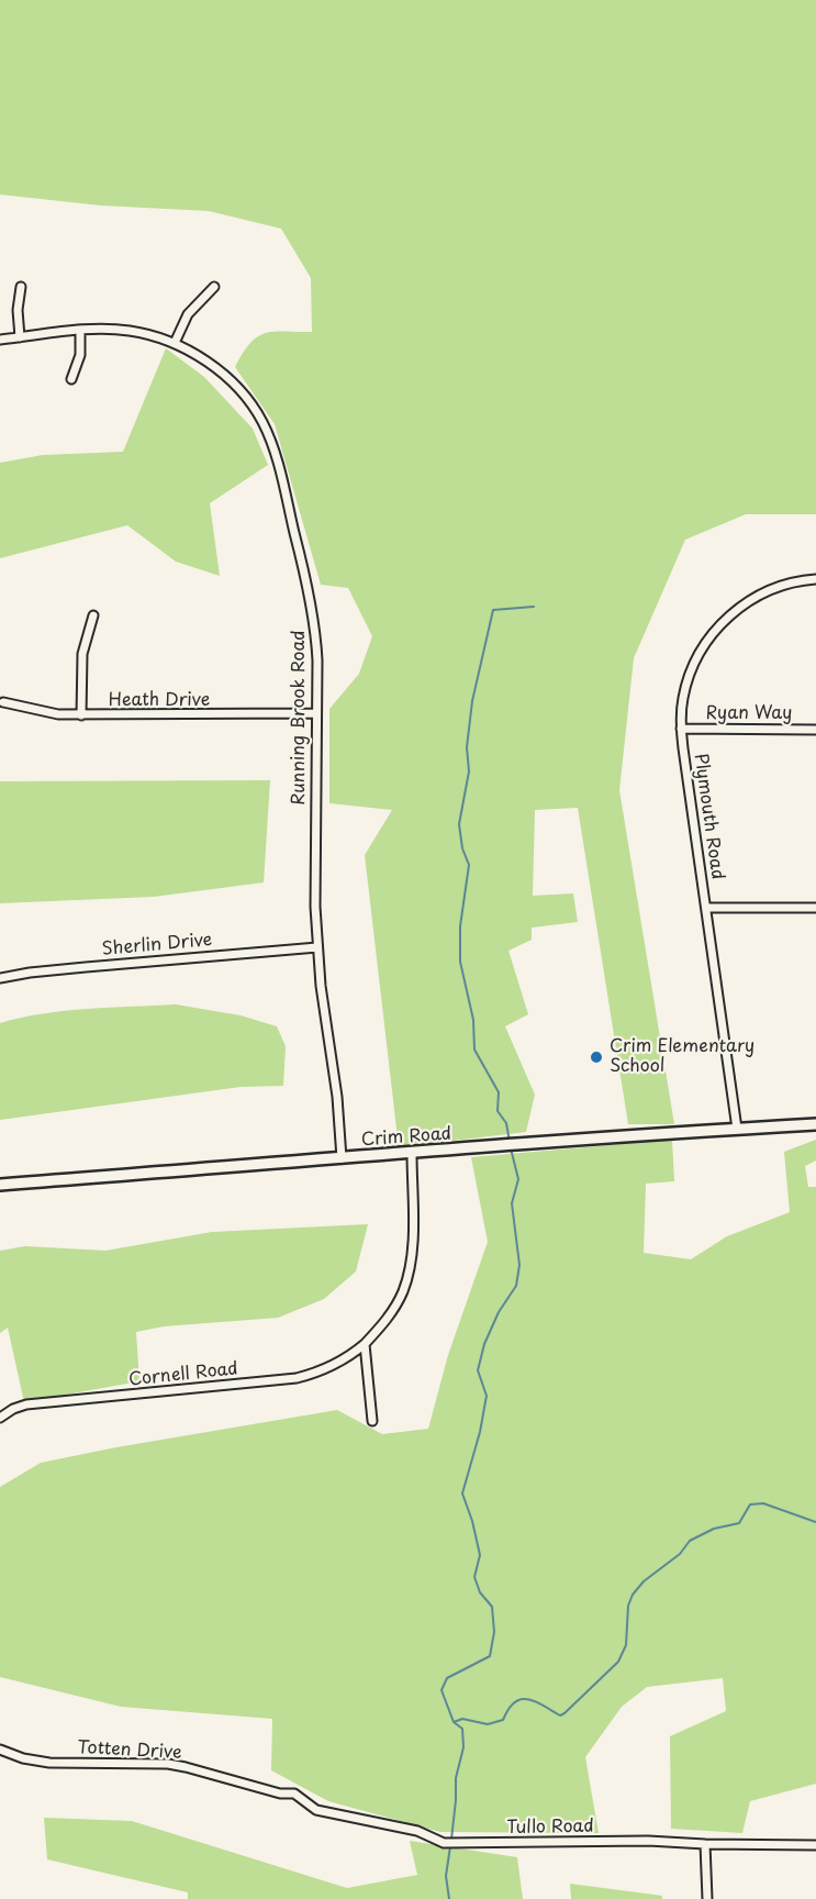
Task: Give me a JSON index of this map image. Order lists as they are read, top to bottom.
{
  "streets": {
    "street": [
      "Heath Drive",
      "Ryan Way",
      "Running Brook Road",
      "Plymouth Road",
      "Sherlin Drive",
      "Crim Road",
      "Cornell Road",
      "Totten Drive",
      "Tullo Road"
    ]
  },
  "crossings": [
    ["Heath Drive", "Running Brook Road"],
    ["Ryan Way", "Plymouth Road"],
    ["Running Brook Road", "Sherlin Drive"],
    ["Running Brook Road", "Crim Road"],
    ["Plymouth Road", "Crim Road"],
    ["Crim Road", "Cornell Road"],
    ["Totten Drive", "Tullo Road"]
  ],
  "places": ["Crim Elementary School"]
}
